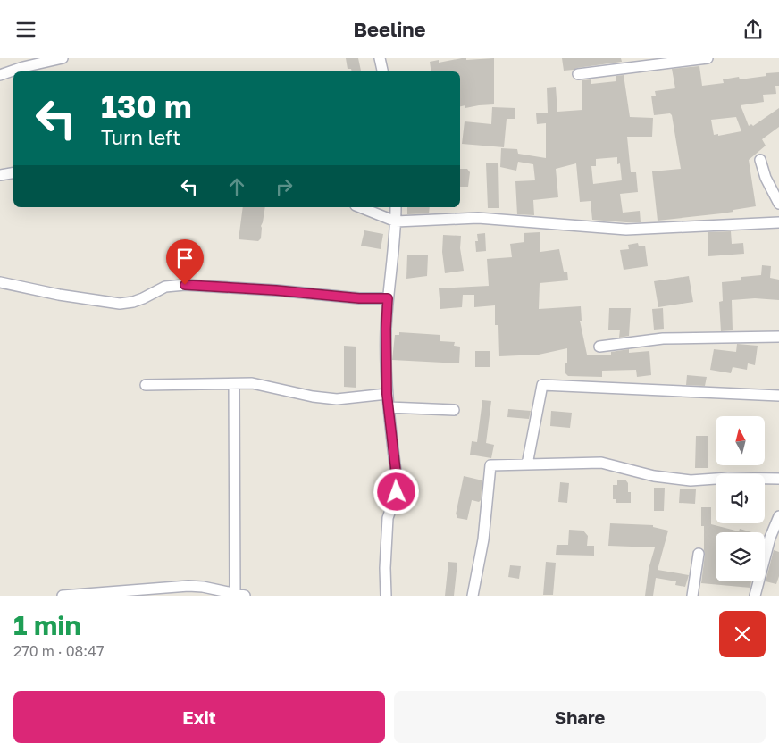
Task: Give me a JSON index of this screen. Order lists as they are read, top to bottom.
{
  "north": "top",
  "page": {
    "header": "Beeline",
    "turn": ["130 m", "Turn left"],
    "heading": ["1 min", "270 m · 08:47"],
    "buttons": ["Exit", "Share"]
  }
}
